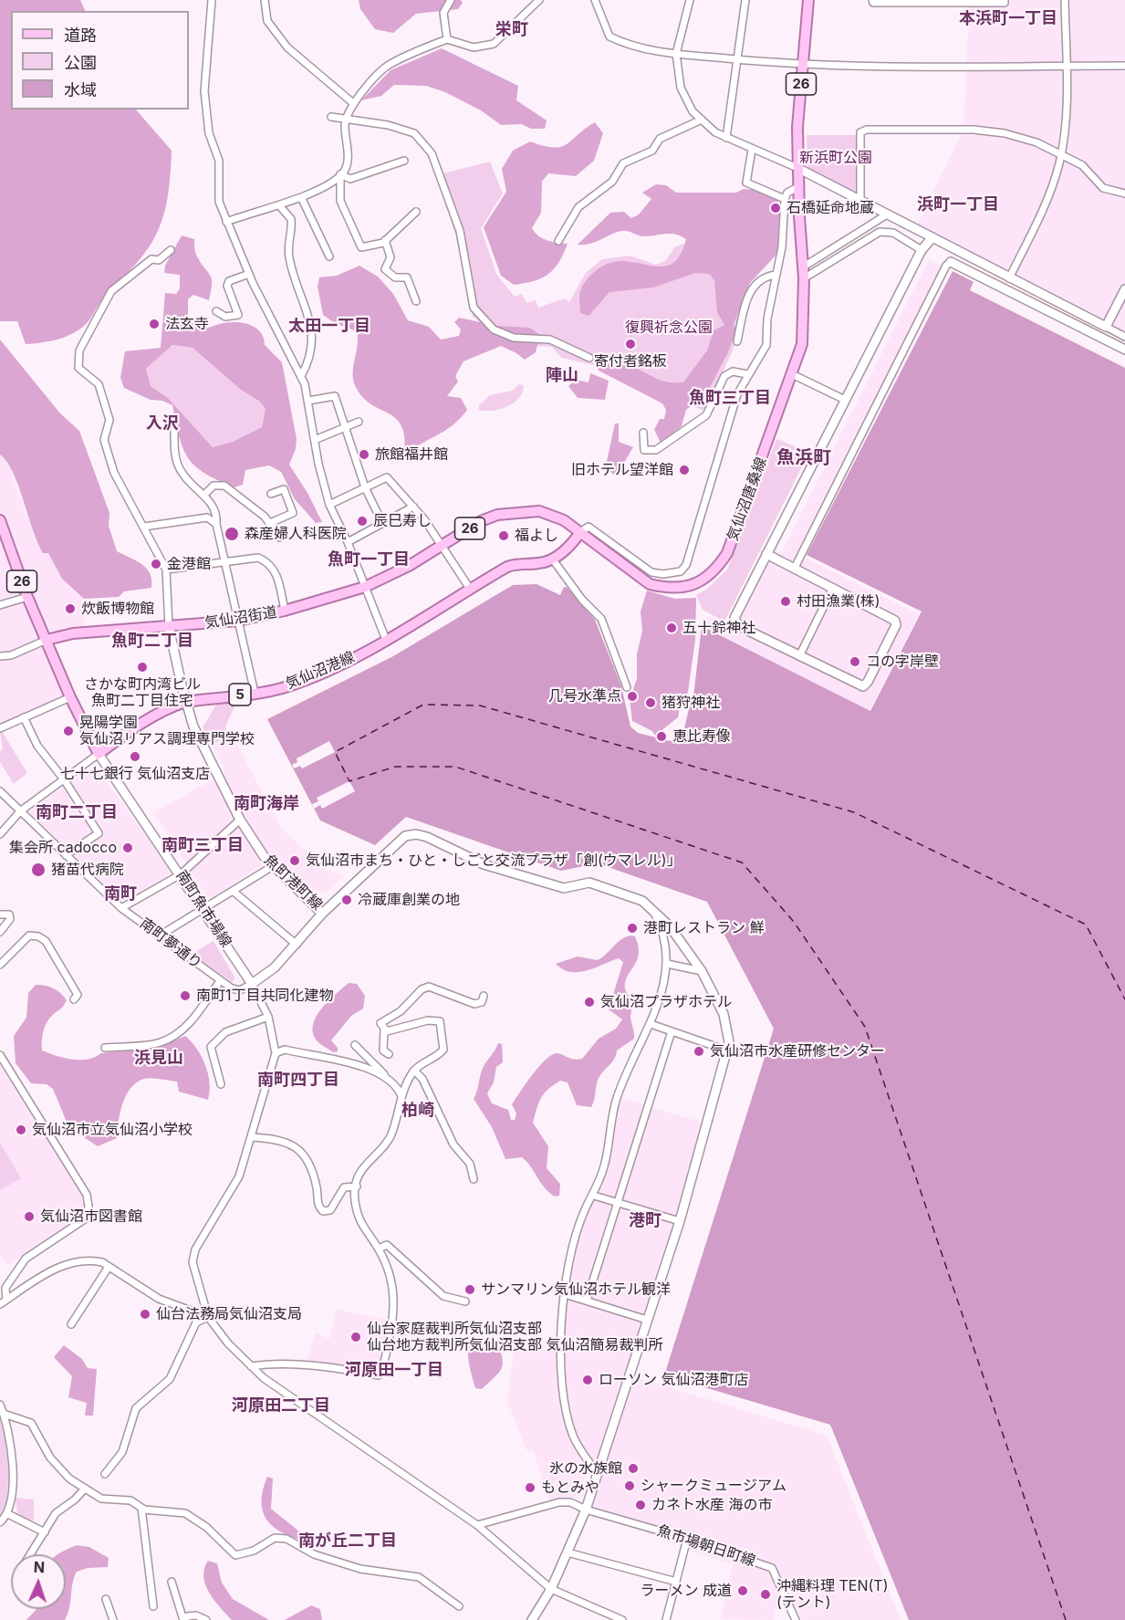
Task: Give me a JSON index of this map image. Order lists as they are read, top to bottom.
{
  "streets": {
    "main road": [
      "26",
      "気仙沼唐桑線",
      "気仙沼街道",
      "気仙沼港線",
      "5"
    ],
    "street": [
      "魚町港町線",
      "南町魚市場線",
      "南町夢通り",
      "魚市場朝日町線"
    ]
  },
  "crossings": [
    ["26", "気仙沼街道"],
    ["気仙沼唐桑線", "気仙沼街道"],
    ["気仙沼唐桑線", "気仙沼港線"],
    ["気仙沼街道", "魚町港町線"],
    ["気仙沼港線", "魚町港町線"],
    ["気仙沼港線", "南町魚市場線"],
    ["南町魚市場線", "南町夢通り"]
  ],
  "districts": [
    "本浜町一丁目",
    "栄町",
    "浜町一丁目",
    "太田一丁目",
    "陣山",
    "魚町三丁目",
    "入沢",
    "魚浜町",
    "魚町一丁目",
    "魚町二丁目",
    "南町海岸",
    "南町二丁目",
    "南町三丁目",
    "南町",
    "浜見山",
    "南町四丁目",
    "柏崎",
    "港町",
    "河原田一丁目",
    "河原田二丁目",
    "南が丘二丁目"
  ],
  "parks": ["新浜町公園", "復興祈念公園"],
  "places": [
    "石橋延命地蔵",
    "法玄寺",
    "寄付者銘板",
    "旅館福井館",
    "旧ホテル望洋館",
    "辰巳寿し",
    "森産婦人科医院",
    "福よし",
    "金港館",
    "村田漁業(株)",
    "炊飯博物館",
    "五十鈴神社",
    "コの字岸壁",
    "さかな町内湾ビル 魚町二丁目住宅",
    "几号水準点",
    "猪狩神社",
    "晃陽学園 気仙沼リアス調理専門学校",
    "恵比寿像",
    "七十七銀行 気仙沼支店",
    "集会所 cadocco",
    "気仙沼市まち・ひと・しごと交流プラザ「創(ウマレル)」",
    "猪苗代病院",
    "冷蔵庫創業の地",
    "港町レストラン 鮮",
    "南町1丁目共同化建物",
    "気仙沼プラザホテル",
    "気仙沼市水産研修センター",
    "気仙沼市立気仙沼小学校",
    "気仙沼市図書館",
    "サンマリン気仙沼ホテル観洋",
    "仙台法務局気仙沼支局",
    "仙台家庭裁判所気仙沼支部 仙台地方裁判所気仙沼支部 気仙沼簡易裁判所",
    "ローソン 気仙沼港町店",
    "氷の水族館",
    "シャークミュージアム",
    "もとみや",
    "カネト水産 海の市",
    "ラーメン 成道",
    "沖縄料理 TEN(T) (テント)"
  ],
  "legend": ["道路", "公園", "水域"],
  "north": "top"
}
